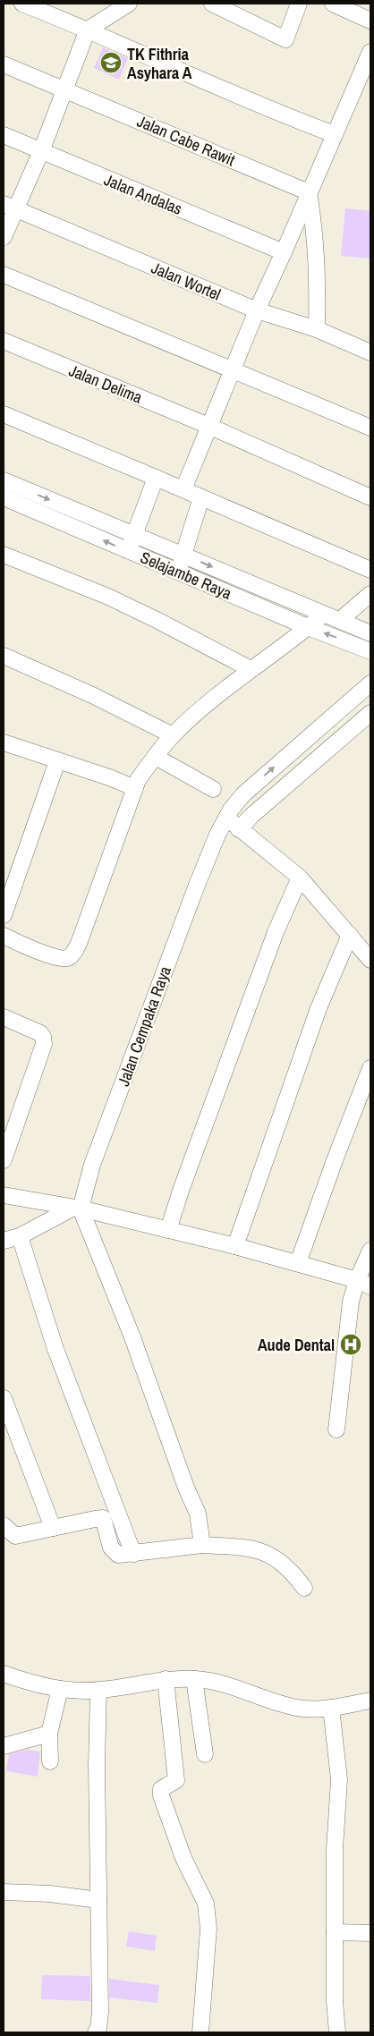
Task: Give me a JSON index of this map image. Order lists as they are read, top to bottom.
{
  "streets": {
    "street": [
      "Jalan Cabe Rawit",
      "Jalan Andalas",
      "Jalan Wortel",
      "Jalan Delima",
      "Selajambe Raya",
      "Jalan Cempaka Raya"
    ]
  },
  "places": {
    "school or university": ["TK Fithria Asyhara A"],
    "hospital": ["Aude Dental"]
  }
}
